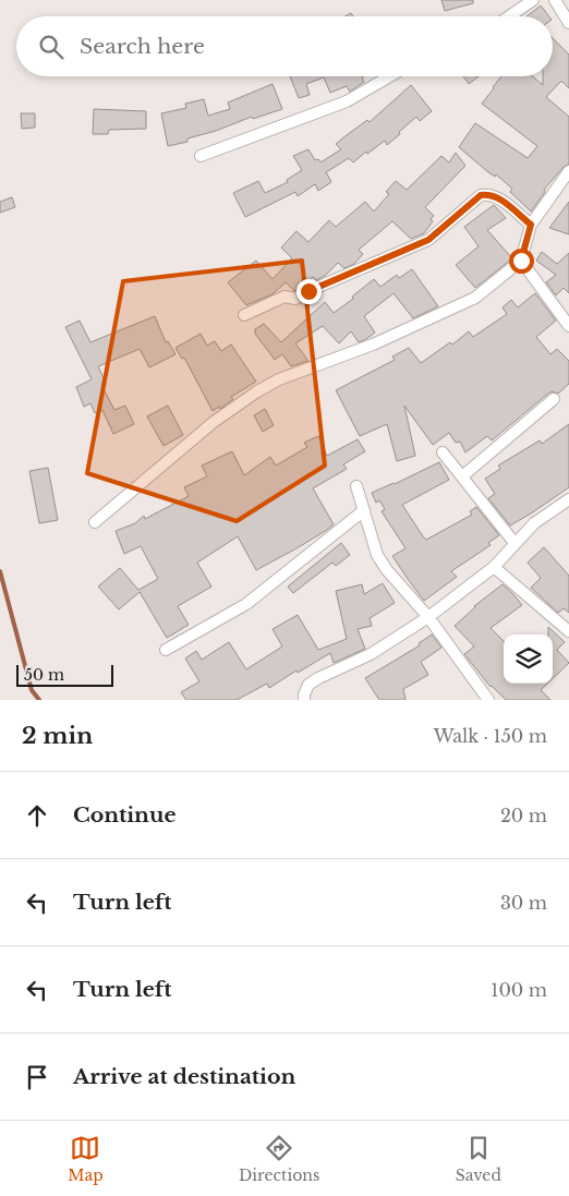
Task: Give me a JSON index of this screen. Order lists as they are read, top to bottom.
{
  "scale_bar": "50 m",
  "page": {
    "search": "Search here",
    "scale": "50 m",
    "heading": ["2 min", "Walk · 150 m"],
    "list": [
      ["Continue", "20 m"],
      ["Turn left", "30 m"],
      ["Turn left", "100 m"],
      "Arrive at destination"
    ],
    "nav": ["Map", "Directions", "Saved"]
  }
}
